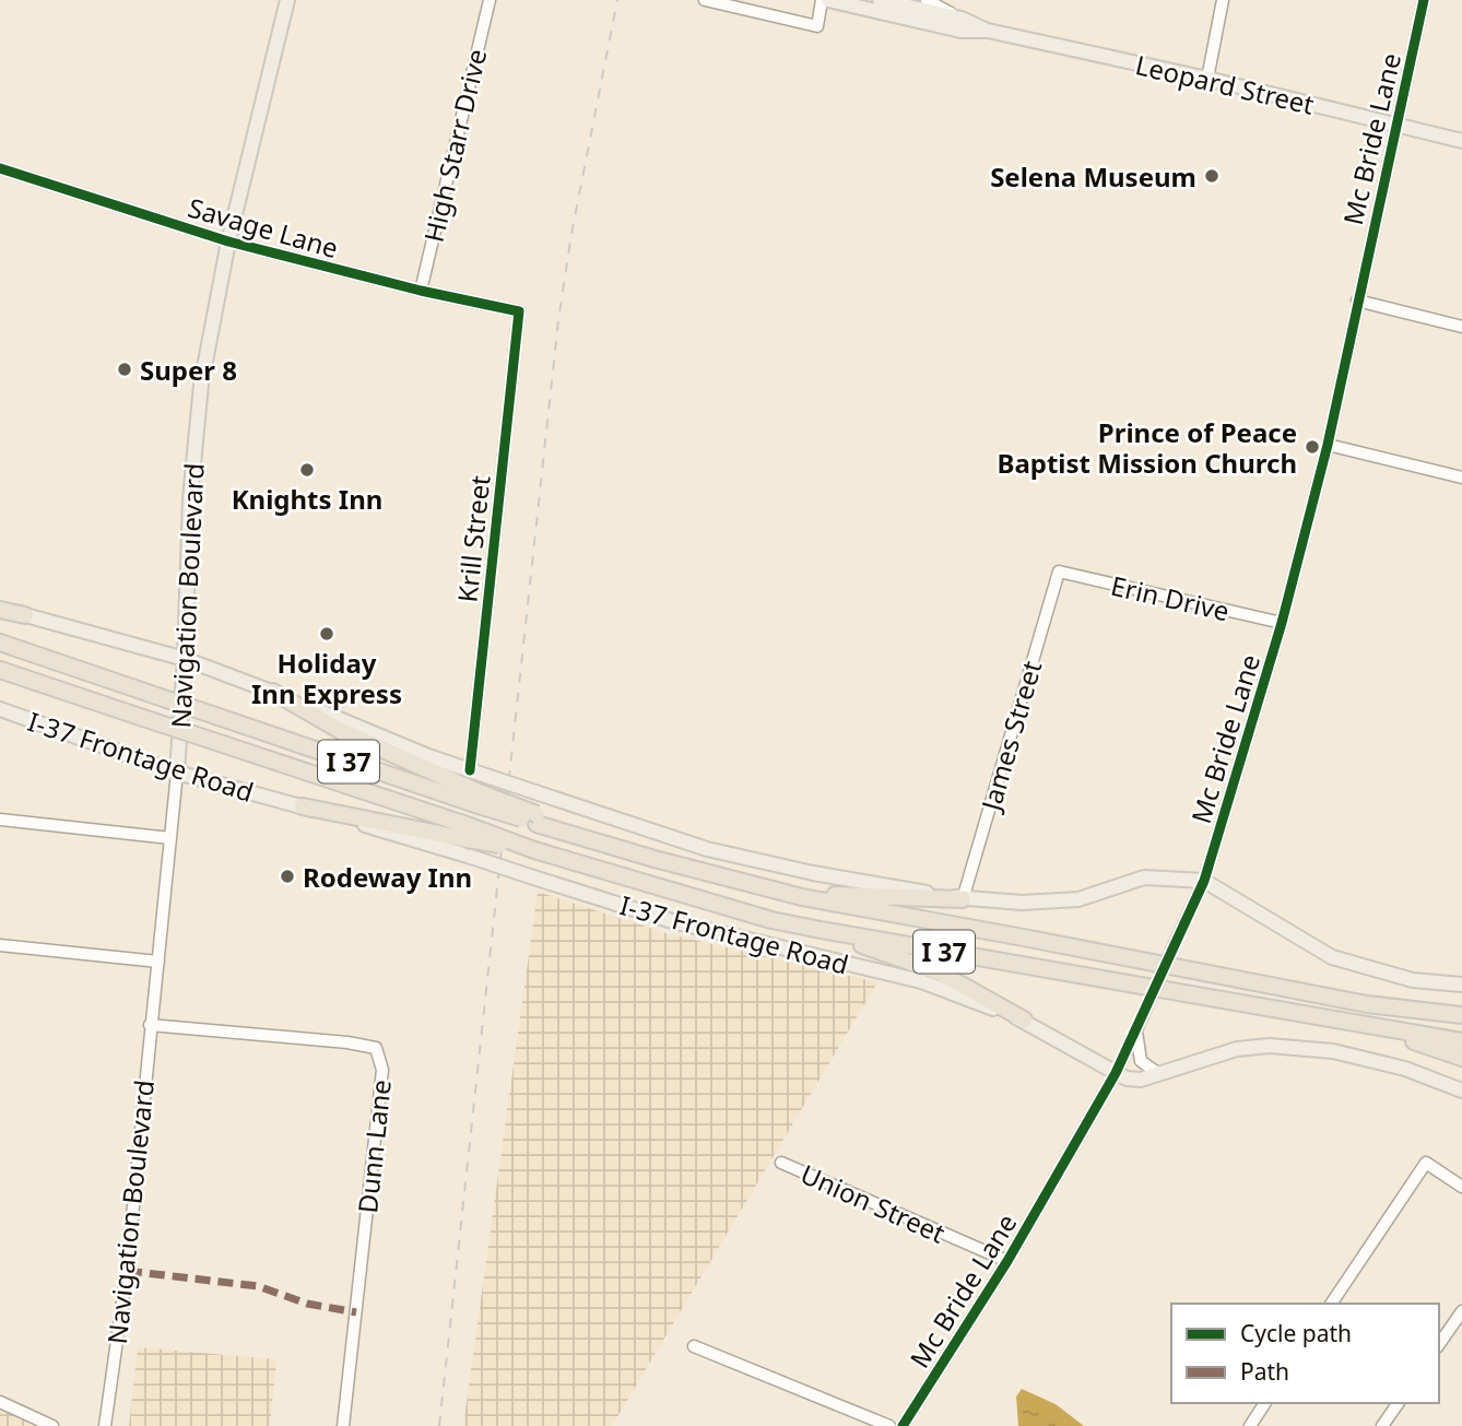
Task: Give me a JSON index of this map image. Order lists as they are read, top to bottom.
{
  "streets": {
    "highway": ["I 37"],
    "main road": ["Leopard Street", "Navigation Boulevard", "I-37 Frontage Road"],
    "street": [
      "Mc Bride Lane",
      "High Starr Drive",
      "Savage Lane",
      "Krill Street",
      "Erin Drive",
      "James Street",
      "Dunn Lane",
      "Union Street"
    ]
  },
  "crossings": [
    ["Leopard Street", "Mc Bride Lane"],
    ["Mc Bride Lane", "Erin Drive"],
    ["Mc Bride Lane", "I-37 Frontage Road"],
    ["Mc Bride Lane", "Union Street"],
    ["High Starr Drive", "Savage Lane"],
    ["Savage Lane", "Krill Street"],
    ["Savage Lane", "Navigation Boulevard"],
    ["Navigation Boulevard", "I-37 Frontage Road"],
    ["Navigation Boulevard", "Dunn Lane"],
    ["Erin Drive", "James Street"]
  ],
  "places": [
    "Selena Museum",
    "Super 8",
    "Prince of Peace Baptist Mission Church",
    "Knights Inn",
    "Holiday Inn Express",
    "Rodeway Inn"
  ],
  "legend": ["Cycle path", "Path"]
}
